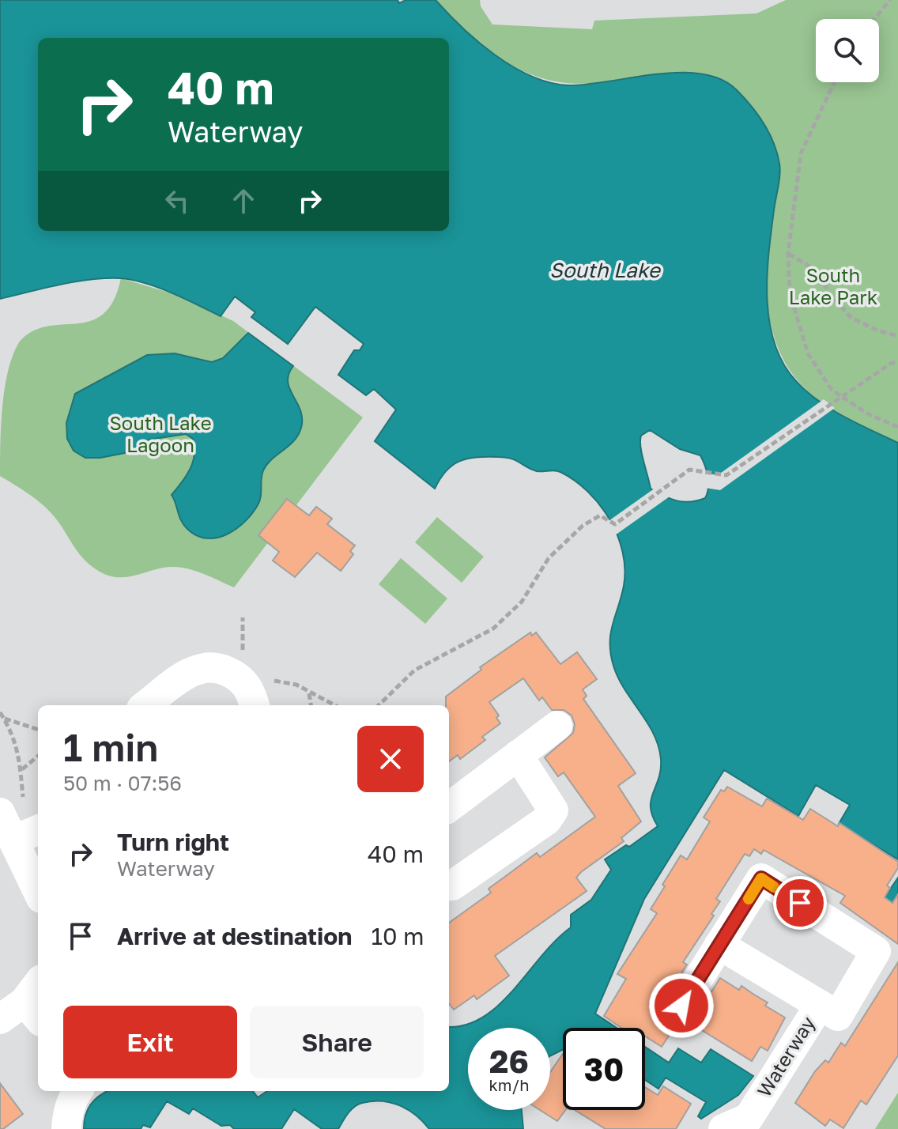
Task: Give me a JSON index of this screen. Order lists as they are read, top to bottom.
{
  "streets": {
    "street": ["Waterway"]
  },
  "water": ["South Lake"],
  "parks": ["South Lake Park", "South Lake Lagoon"],
  "page": {
    "turn": ["40 m", "Waterway"],
    "heading": ["1 min", "50 m · 07:56"],
    "list": [
      {
        "name": "Turn right",
        "note": "Waterway",
        "value": "40 m"
      },
      {
        "name": "Arrive at destination",
        "value": "10 m"
      }
    ],
    "buttons": ["Exit", "Share"],
    "speed": "26 km/h",
    "limit": "30"
  }
}
